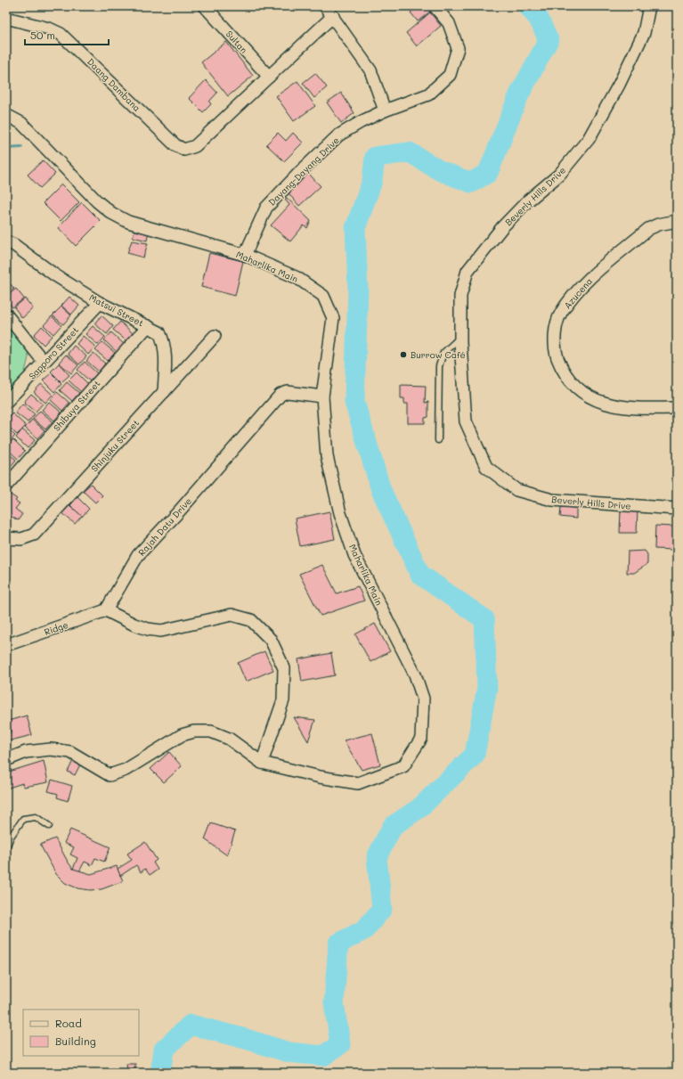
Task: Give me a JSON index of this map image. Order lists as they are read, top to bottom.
{
  "streets": {
    "street": [
      "Sultan",
      "Daang Dambana",
      "Dayang-Dayang Drive",
      "Beverly Hills Drive",
      "Maharlika Main",
      "Azucena",
      "Matsui Street",
      "Sapporo Street",
      "Shibuya Street",
      "Shinjuku Street",
      "Rajah Datu Drive",
      "Ridge"
    ]
  },
  "crossings": [
    ["Sultan", "Daang Dambana"],
    ["Dayang-Dayang Drive", "Maharlika Main"],
    ["Maharlika Main", "Rajah Datu Drive"],
    ["Matsui Street", "Sapporo Street"],
    ["Matsui Street", "Shibuya Street"],
    ["Matsui Street", "Shinjuku Street"],
    ["Rajah Datu Drive", "Ridge"]
  ],
  "places": ["Burrow Café"],
  "legend": ["Road", "Building"],
  "scale_bar": "50 m"
}
